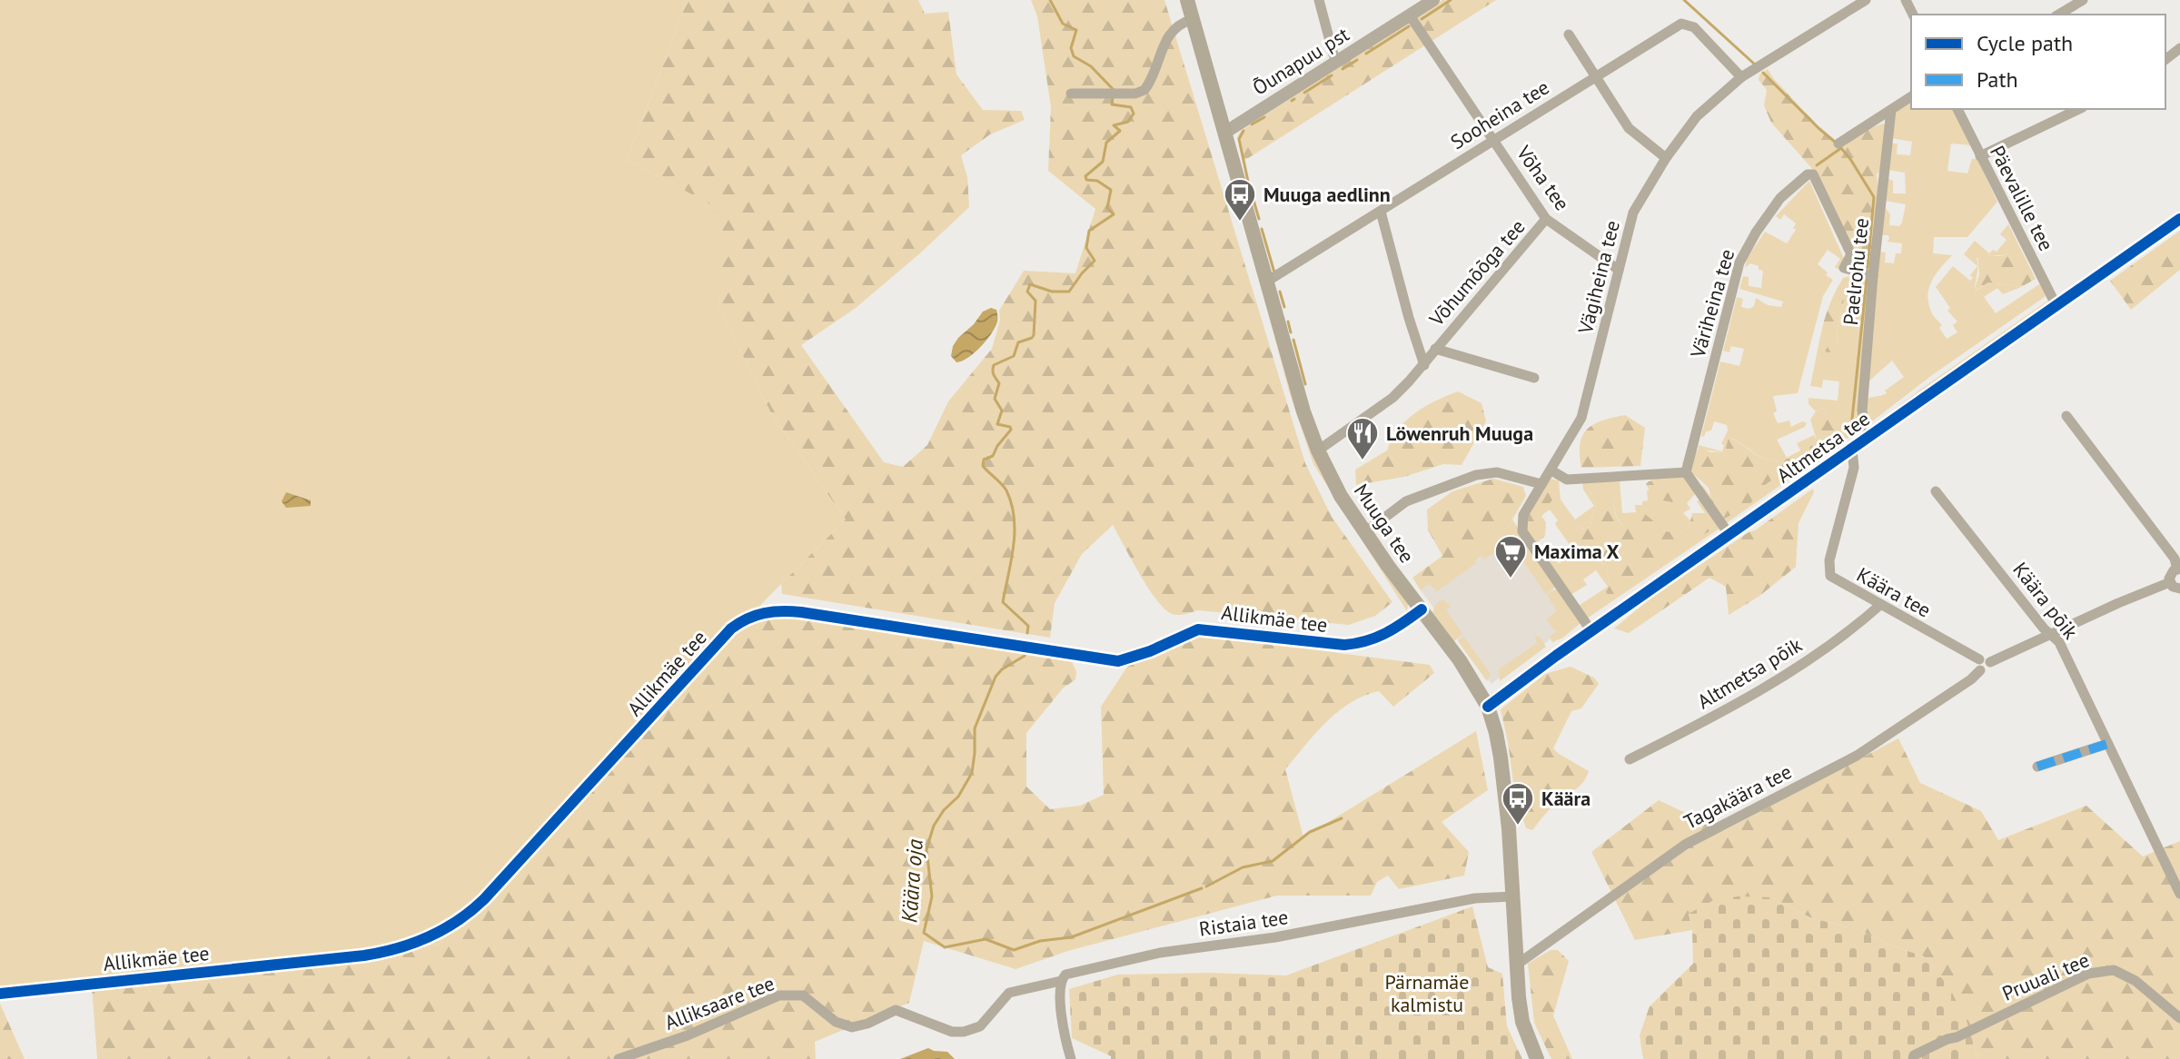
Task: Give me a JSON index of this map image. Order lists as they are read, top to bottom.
{
  "streets": {
    "main road": ["Muuga tee"],
    "street": [
      "Õunapuu pst",
      "Sooheina tee",
      "Võha tee",
      "Päevalille tee",
      "Paelrohu tee",
      "Võhumõõga tee",
      "Vägiheina tee",
      "Väriheina tee",
      "Altmetsa tee",
      "Käära tee",
      "Käära põik",
      "Allikmäe tee",
      "Altmetsa põik",
      "Tagakäära tee",
      "Ristaia tee",
      "Pruuali tee",
      "Alliksaare tee"
    ]
  },
  "crossings": [
    ["Õunapuu pst", "Võha tee"],
    ["Õunapuu pst", "Muuga tee"],
    ["Sooheina tee", "Võha tee"],
    ["Sooheina tee", "Vägiheina tee"],
    ["Sooheina tee", "Muuga tee"],
    ["Võha tee", "Võhumõõga tee"],
    ["Võha tee", "Vägiheina tee"],
    ["Päevalille tee", "Altmetsa tee"],
    ["Paelrohu tee", "Väriheina tee"],
    ["Paelrohu tee", "Altmetsa tee"],
    ["Võhumõõga tee", "Muuga tee"],
    ["Vägiheina tee", "Altmetsa tee"],
    ["Altmetsa tee", "Muuga tee"],
    ["Altmetsa tee", "Käära tee"],
    ["Muuga tee", "Allikmäe tee"],
    ["Muuga tee", "Tagakäära tee"],
    ["Muuga tee", "Ristaia tee"],
    ["Käära tee", "Altmetsa põik"],
    ["Käära tee", "Tagakäära tee"],
    ["Ristaia tee", "Alliksaare tee"]
  ],
  "water": ["Käära oja"],
  "parks": ["Pärnamäe kalmistu"],
  "places": {
    "bus stop": ["Muuga aedlinn", "Käära"],
    "restaurant": ["Löwenruh Muuga"],
    "supermarket": ["Maxima X"]
  },
  "legend": ["Cycle path", "Path"]
}
